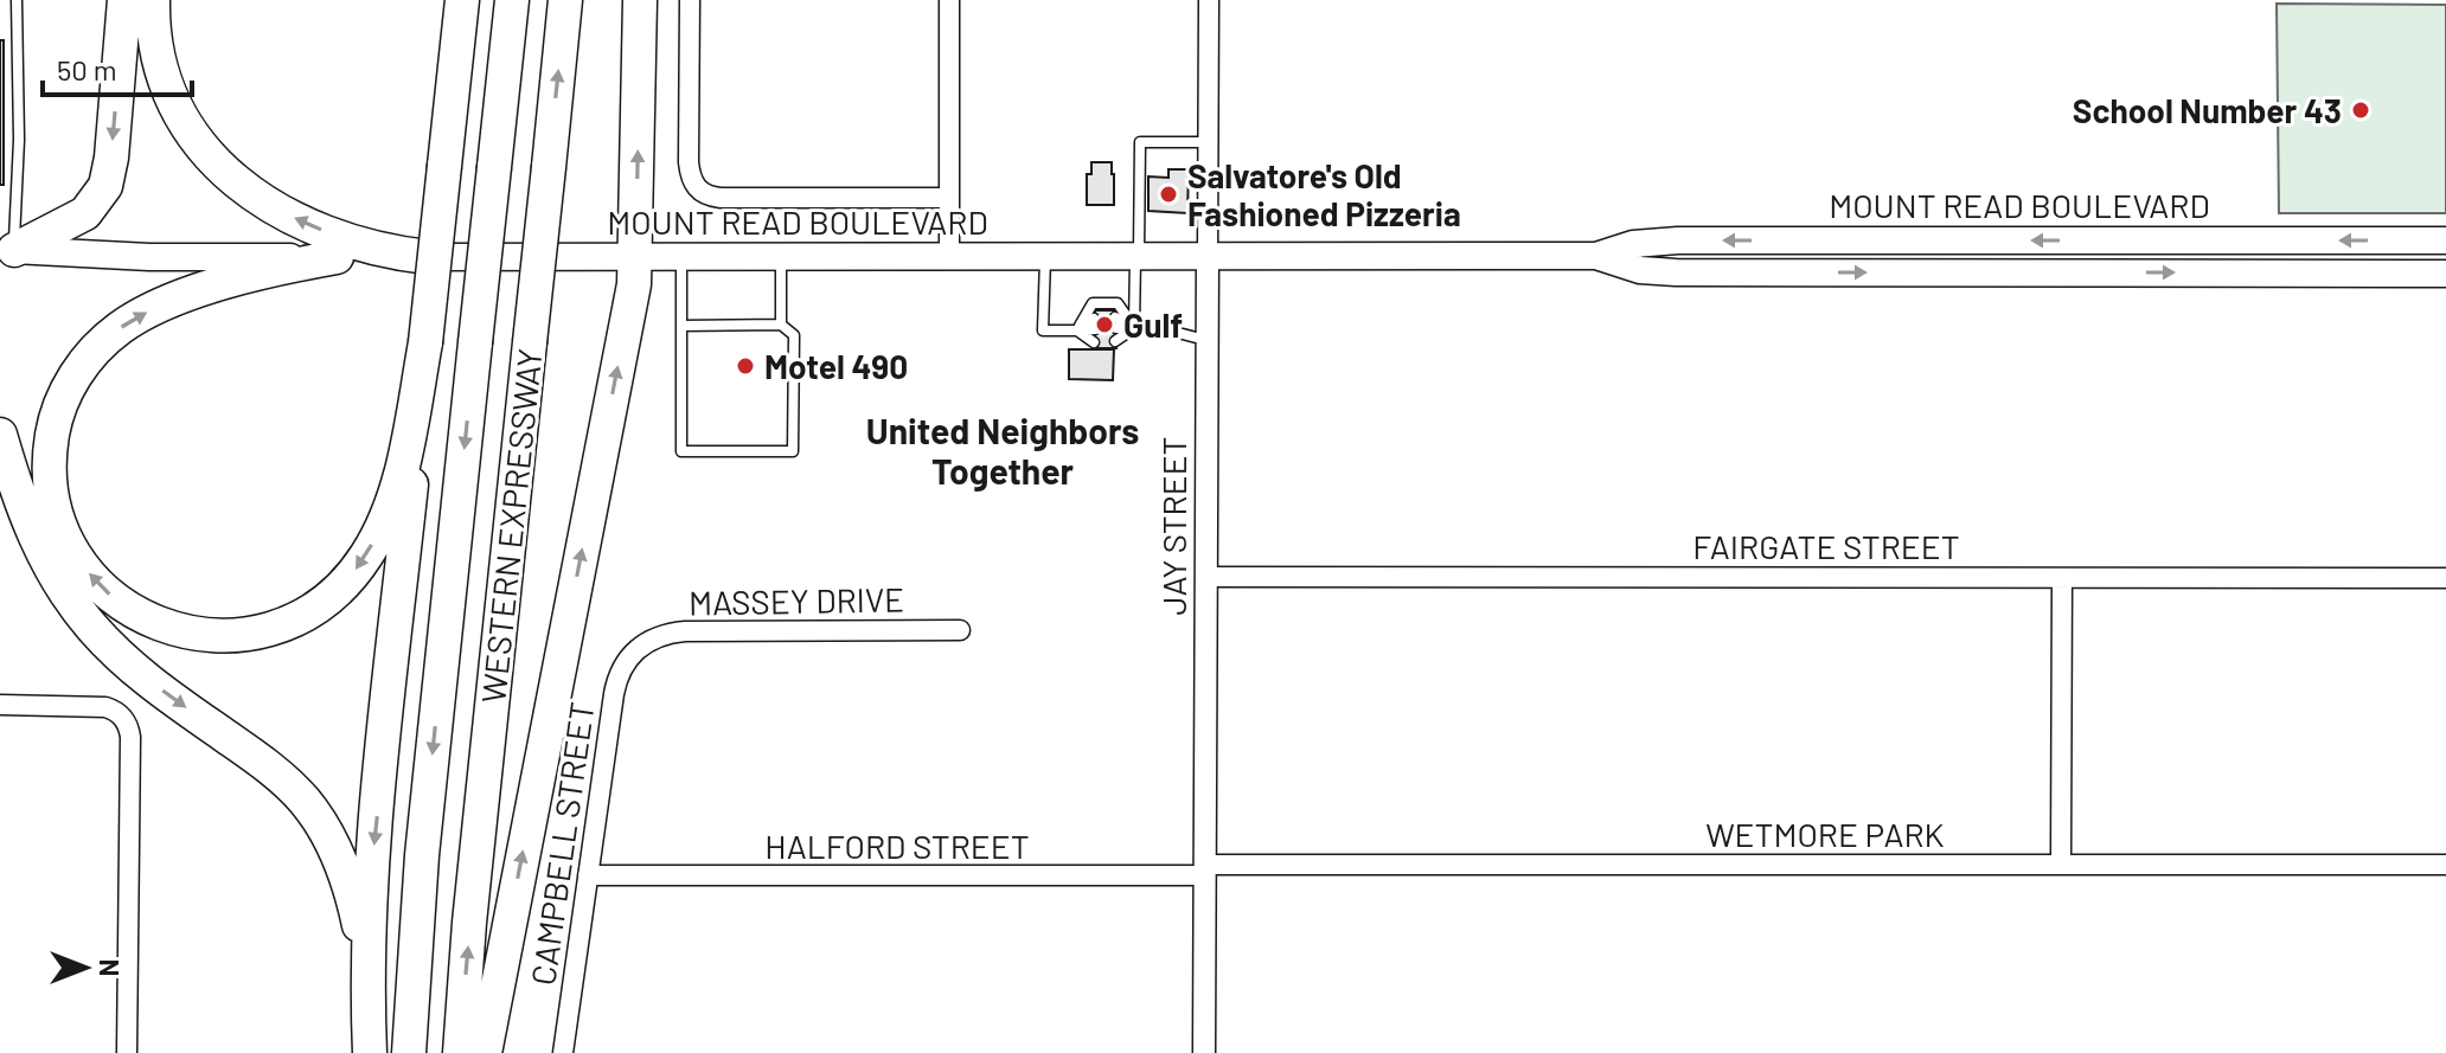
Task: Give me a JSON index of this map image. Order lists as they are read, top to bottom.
{
  "streets": {
    "highway": ["WESTERN EXPRESSWAY"],
    "main road": ["MOUNT READ BOULEVARD"],
    "street": [
      "JAY STREET",
      "FAIRGATE STREET",
      "MASSEY DRIVE",
      "WETMORE PARK",
      "CAMPBELL STREET",
      "HALFORD STREET"
    ]
  },
  "crossings": [
    ["MOUNT READ BOULEVARD", "JAY STREET"],
    ["JAY STREET", "FAIRGATE STREET"],
    ["JAY STREET", "WETMORE PARK"],
    ["JAY STREET", "HALFORD STREET"],
    ["MASSEY DRIVE", "CAMPBELL STREET"],
    ["WETMORE PARK", "HALFORD STREET"],
    ["CAMPBELL STREET", "HALFORD STREET"]
  ],
  "districts": ["United Neighbors Together"],
  "places": [
    "School Number 43",
    "Salvatore's Old Fashioned Pizzeria",
    "Gulf",
    "Motel 490"
  ],
  "scale_bar": "50 m",
  "north": "right"
}
